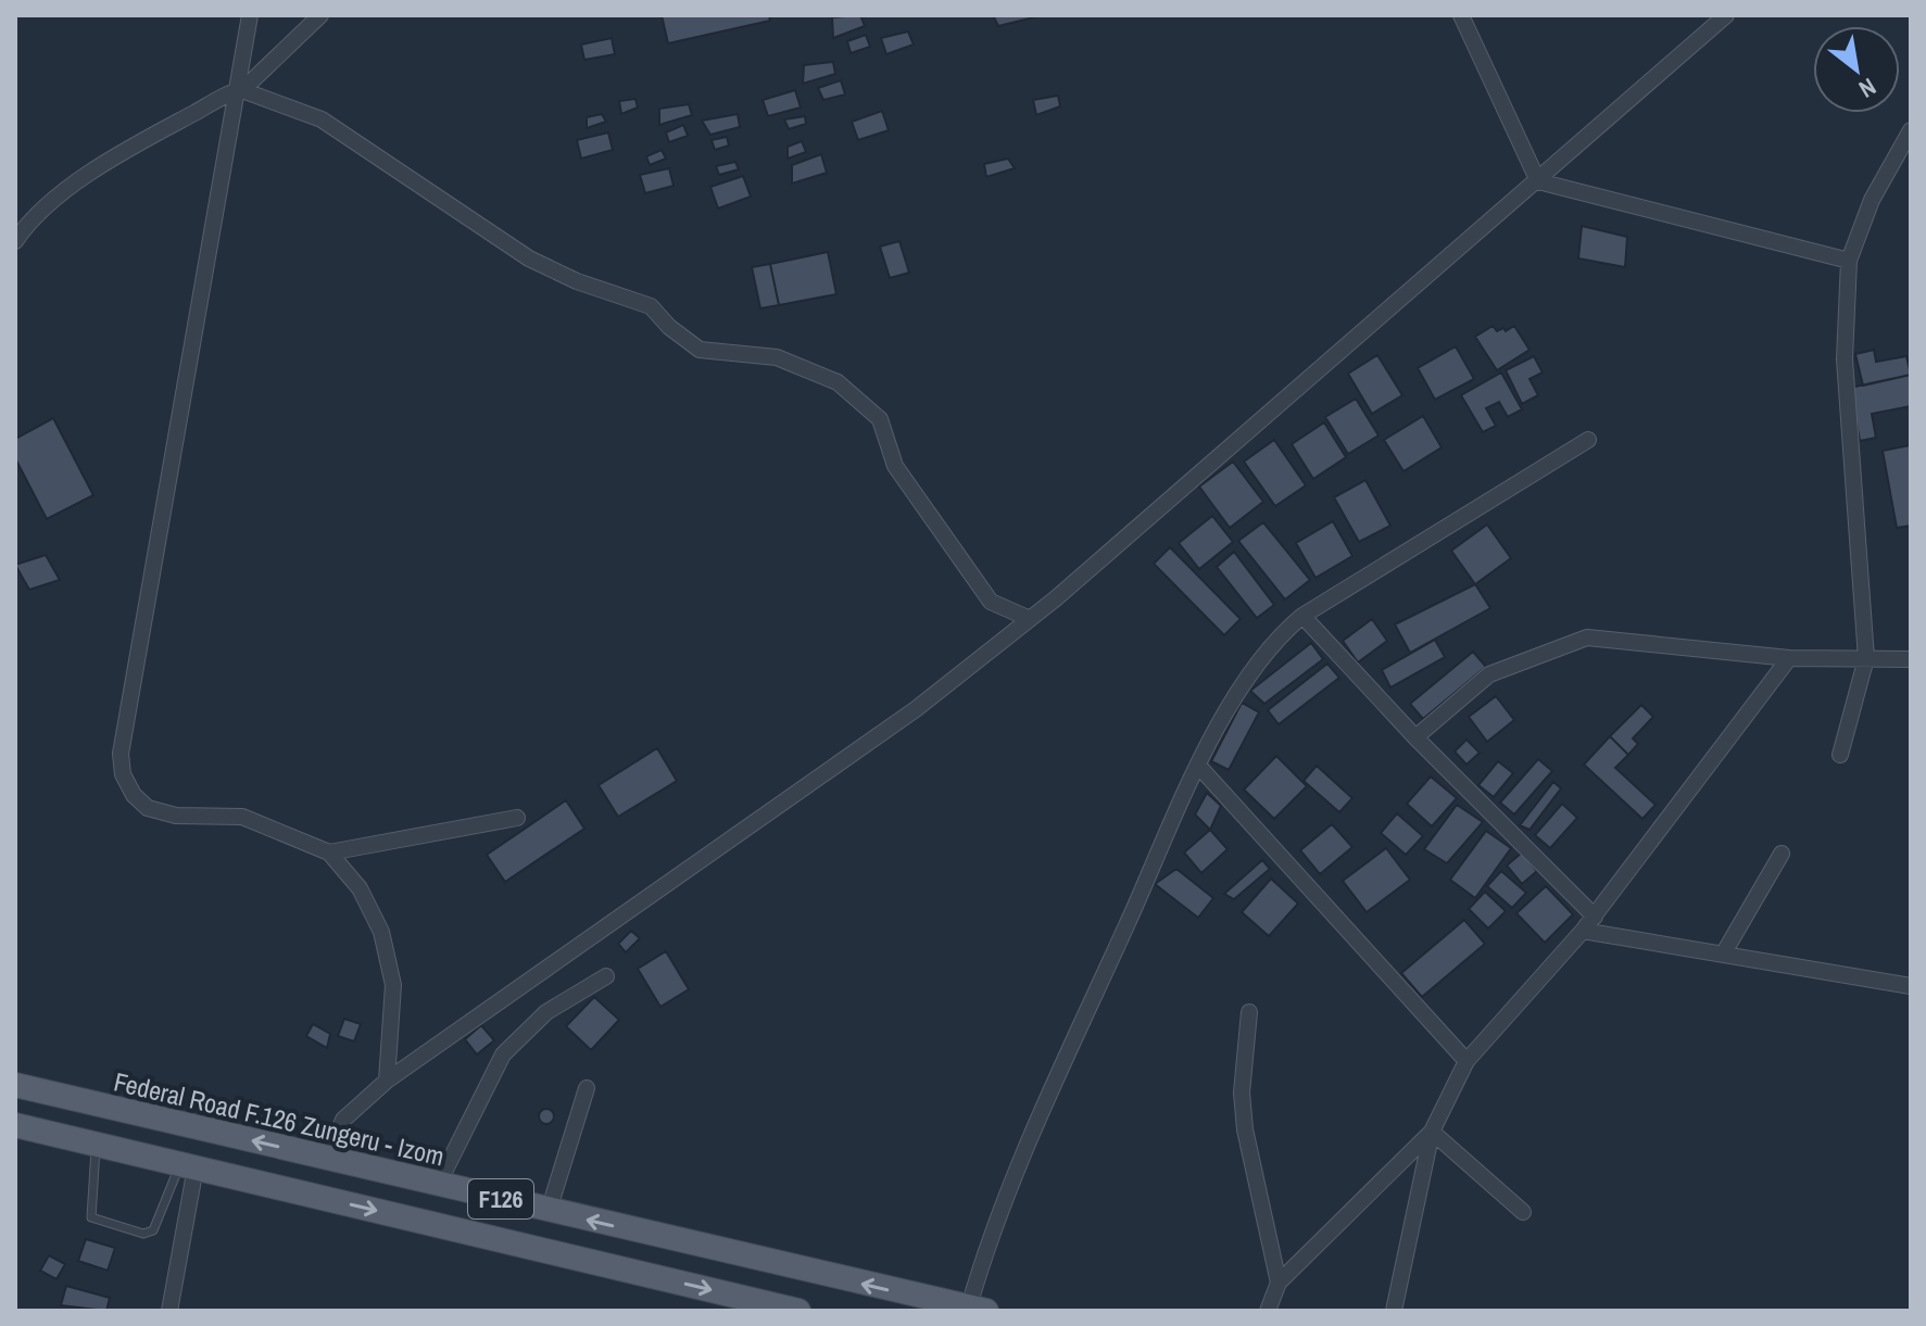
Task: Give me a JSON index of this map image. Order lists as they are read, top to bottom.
{
  "streets": {
    "main road": ["Federal Road F.126 Zungeru - Izom", "F126"]
  },
  "north": "bottom right"
}
